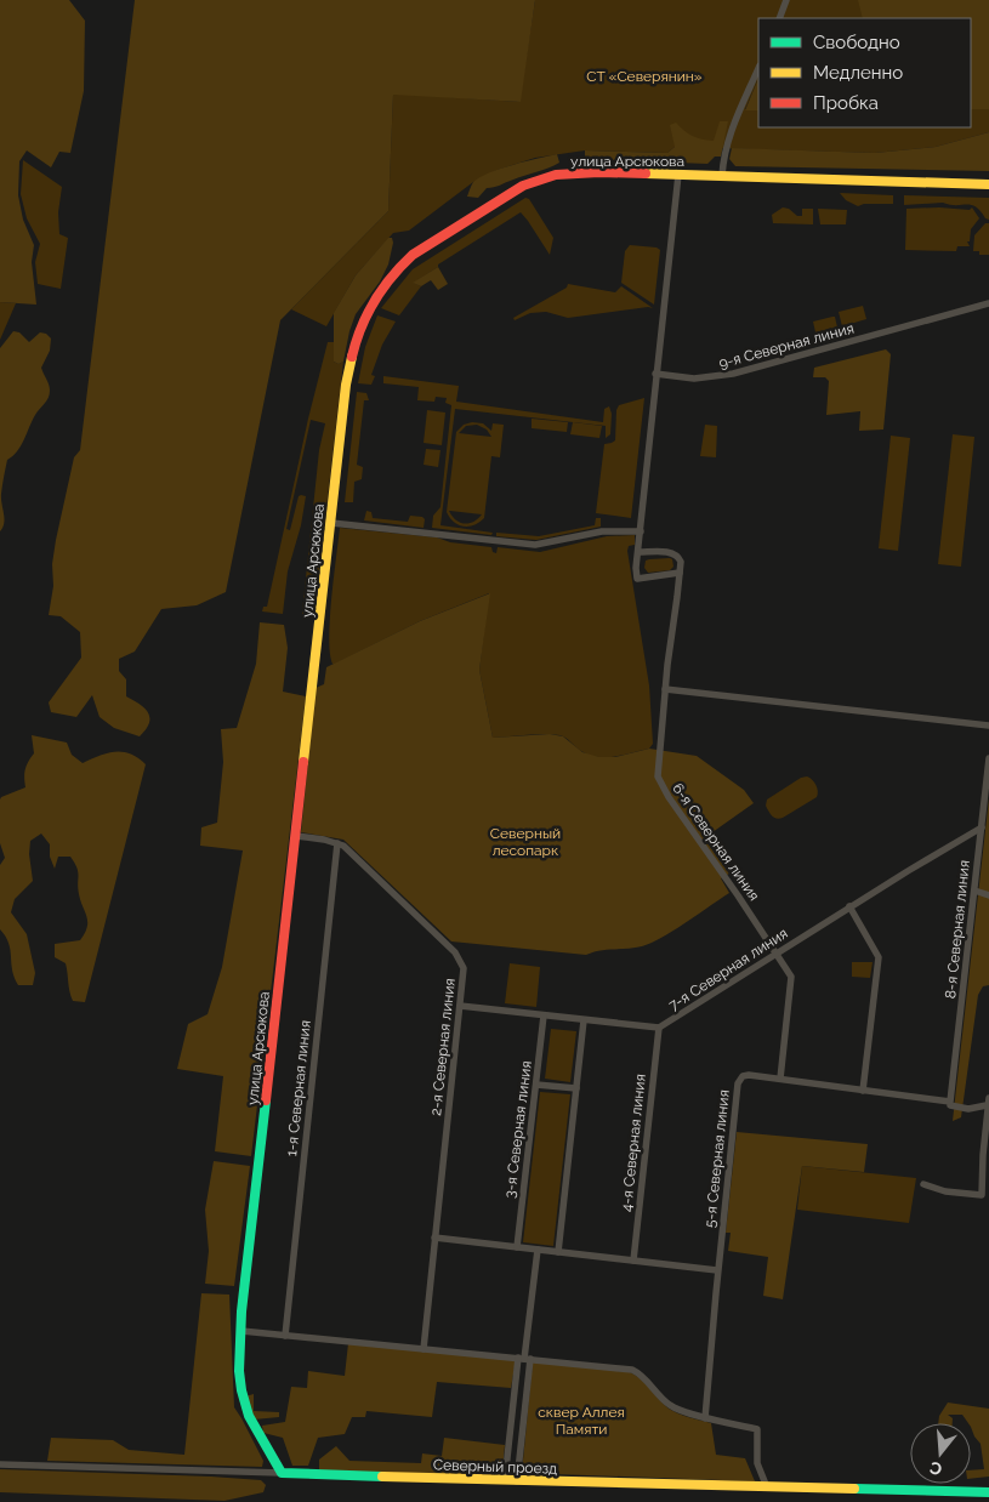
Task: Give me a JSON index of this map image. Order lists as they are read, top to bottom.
{
  "streets": {
    "street": [
      "улица Арсюкова",
      "9-я Северная линия",
      "6-я Северная линия",
      "8-я Северная линия",
      "7-я Северная линия",
      "2-я Северная линия",
      "1-я Северная линия",
      "3-я Северная линия",
      "4-я Северная линия",
      "5-я Северная линия",
      "Северный проезд"
    ]
  },
  "crossings": [
    ["улица Арсюкова", "2-я Северная линия"],
    ["улица Арсюкова", "Северный проезд"],
    ["6-я Северная линия", "7-я Северная линия"],
    ["6-я Северная линия", "5-я Северная линия"],
    ["8-я Северная линия", "7-я Северная линия"],
    ["8-я Северная линия", "5-я Северная линия"],
    ["7-я Северная линия", "2-я Северная линия"],
    ["7-я Северная линия", "3-я Северная линия"],
    ["7-я Северная линия", "4-я Северная линия"],
    ["2-я Северная линия", "1-я Северная линия"]
  ],
  "parks": ["СТ «Северянин»", "Северный лесопарк", "сквер Аллея Памяти"],
  "legend": ["Свободно", "Медленно", "Пробка"],
  "north": "bottom"
}
